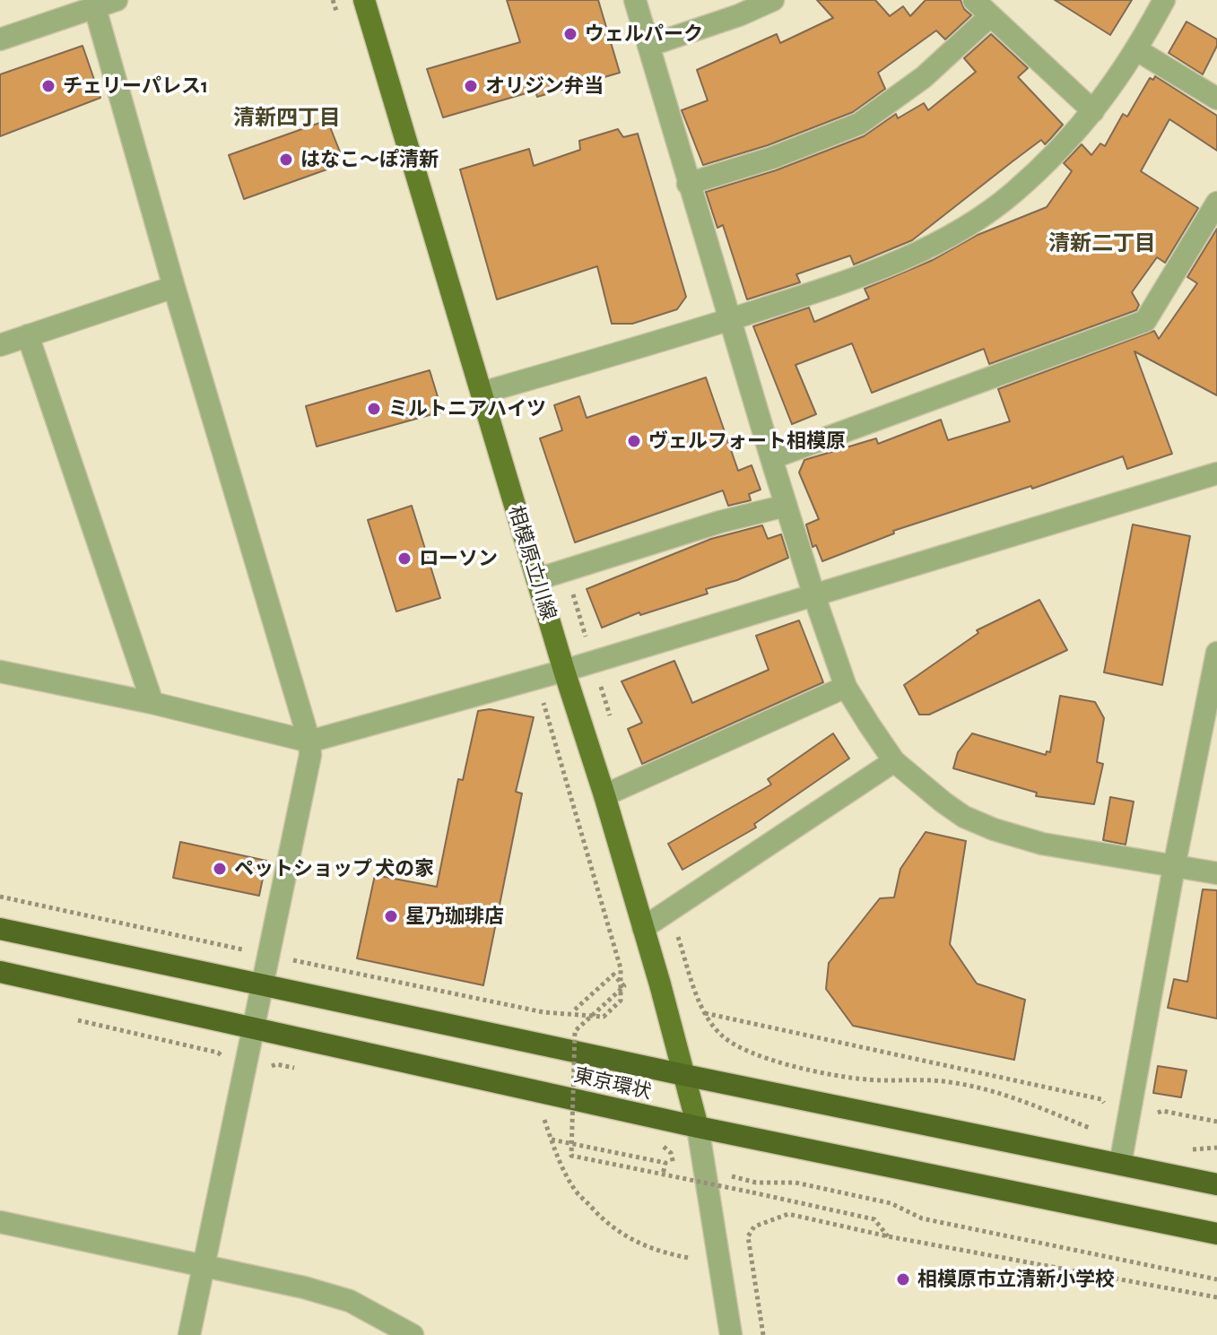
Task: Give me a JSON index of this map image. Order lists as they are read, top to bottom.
{
  "streets": {
    "highway": ["東京環状"],
    "main road": ["相模原立川線"]
  },
  "crossings": [
    ["相模原立川線", "東京環状"]
  ],
  "districts": ["清新四丁目", "清新二丁目"],
  "places": [
    "ウェルパーク",
    "チェリーパレス1",
    "オリジン弁当",
    "はなこ～ぽ清新",
    "ミルトニアハイツ",
    "ヴェルフォート相模原",
    "ローソン",
    "ペットショップ 犬の家",
    "星乃珈琲店",
    "相模原市立清新小学校"
  ]
}
